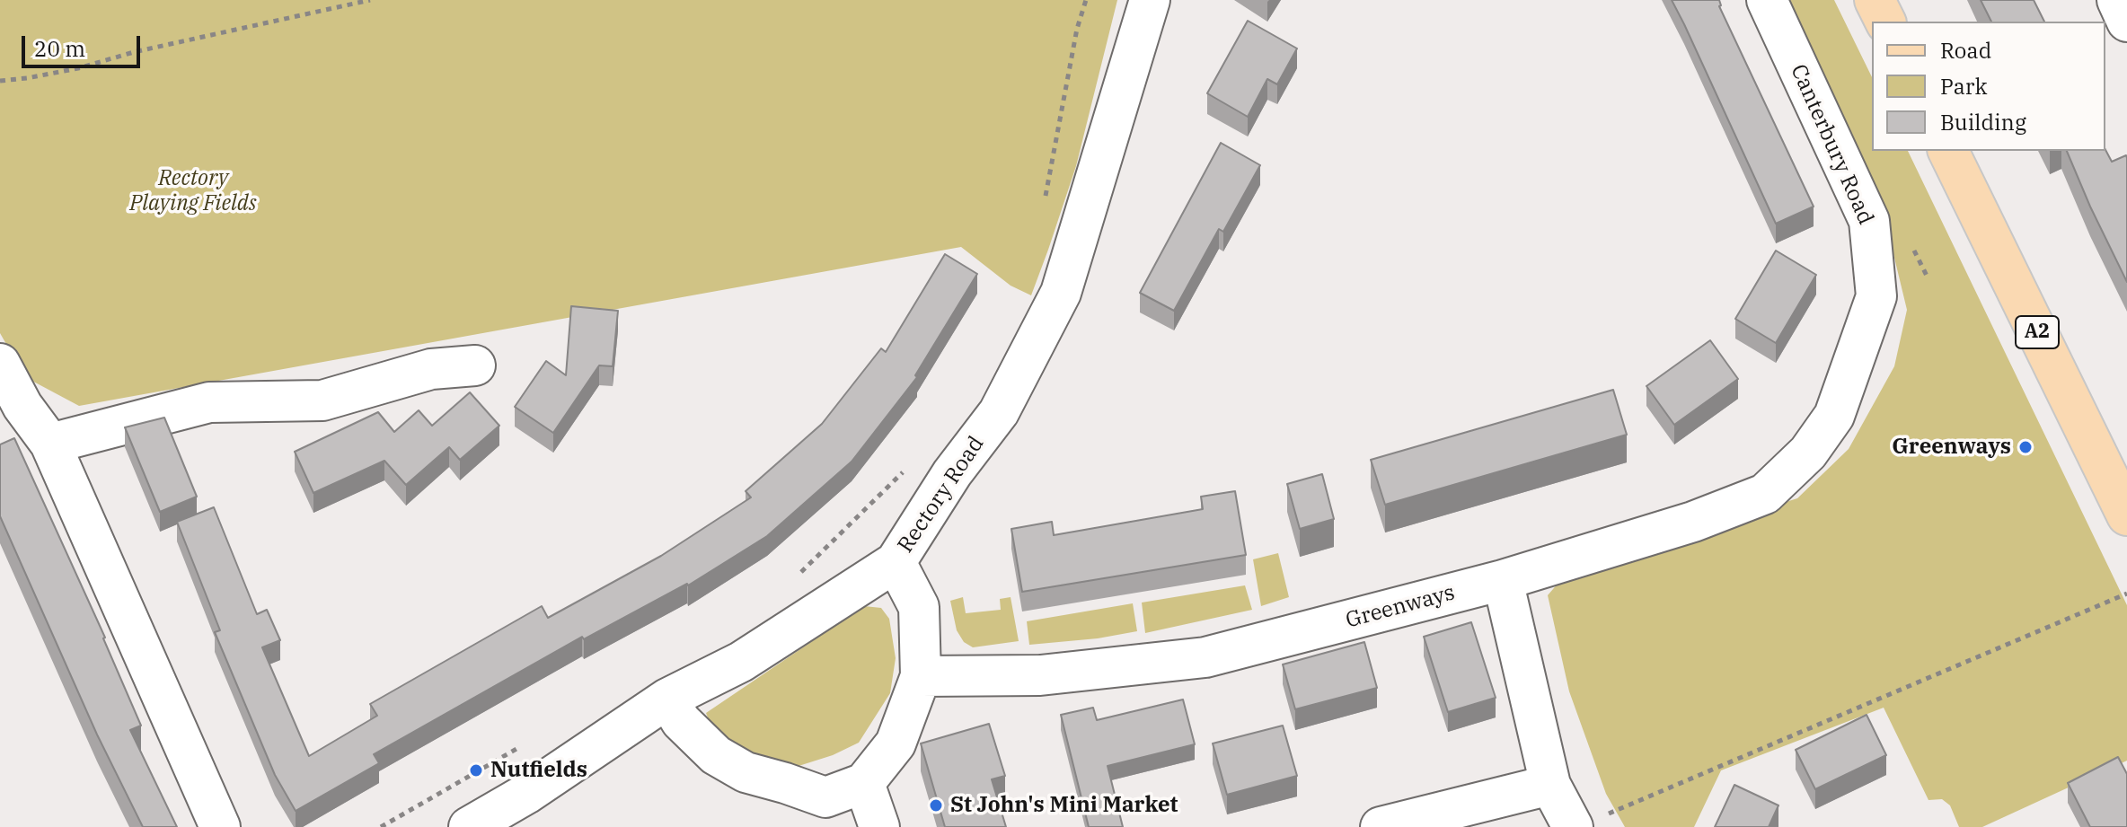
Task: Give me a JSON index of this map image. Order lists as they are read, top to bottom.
{
  "streets": {
    "main road": ["A2"],
    "street": ["Canterbury Road", "Rectory Road", "Greenways"]
  },
  "crossings": [
    ["Canterbury Road", "Greenways"]
  ],
  "parks": ["Rectory Playing Fields"],
  "places": ["Greenways", "Nutfields", "St John's Mini Market"],
  "legend": ["Road", "Park", "Building"],
  "scale_bar": "20 m"
}
